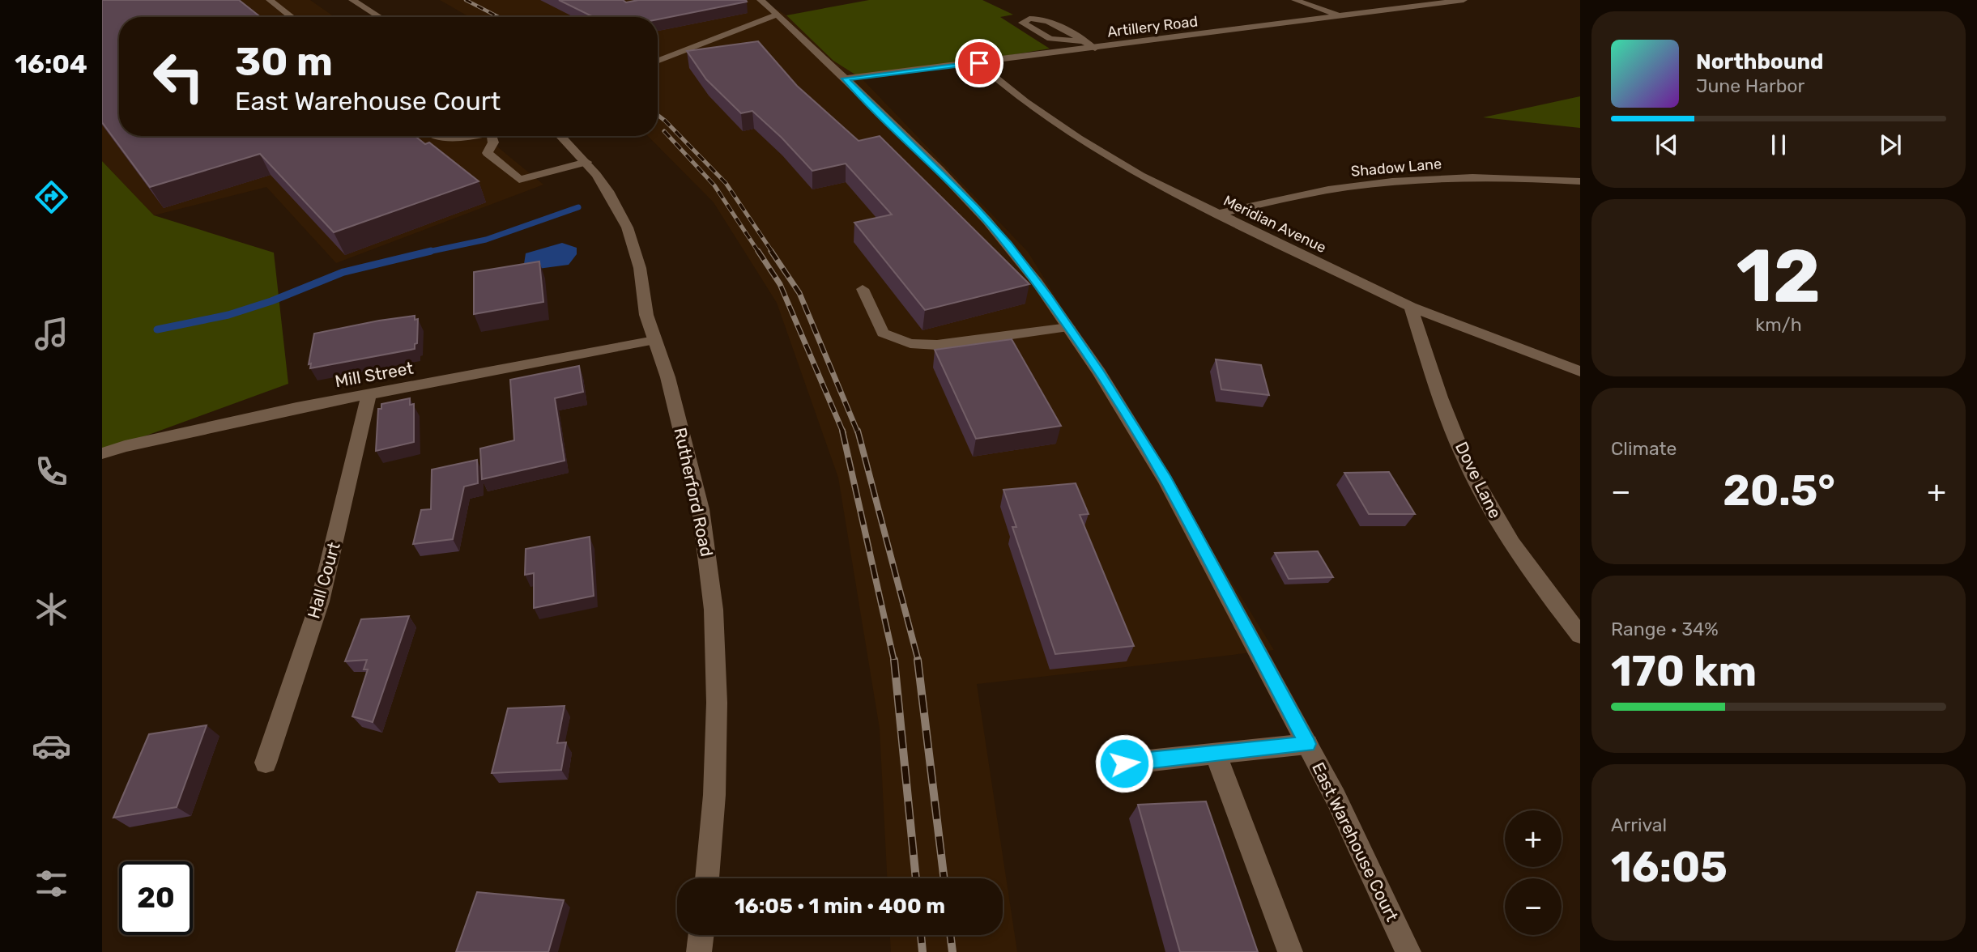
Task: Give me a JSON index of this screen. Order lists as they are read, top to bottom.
{
  "streets": {
    "street": [
      "Artillery Road",
      "Shadow Lane",
      "Meridian Avenue",
      "Mill Street",
      "Dove Lane",
      "Rutherford Road",
      "Hall Court",
      "East Warehouse Court"
    ]
  },
  "crossings": [
    ["Artillery Road", "Meridian Avenue"],
    ["Artillery Road", "East Warehouse Court"],
    ["Shadow Lane", "Meridian Avenue"],
    ["Meridian Avenue", "Dove Lane"],
    ["Mill Street", "Rutherford Road"],
    ["Mill Street", "Hall Court"]
  ],
  "page": {
    "tabs": "16:04",
    "turn": ["30 m", "East Warehouse Court"],
    "song": ["Northbound", "June Harbor"],
    "tile": [
      ["12", "km/h"],
      "Climate",
      ["Range · 34%", "170 km"],
      ["Arrival", "16:05"]
    ],
    "heat": ["−", "20.5°", "+"],
    "map_buttons": ["+", "−"],
    "limit": "20",
    "trip": "16:05 · 1 min · 400 m"
  }
}
